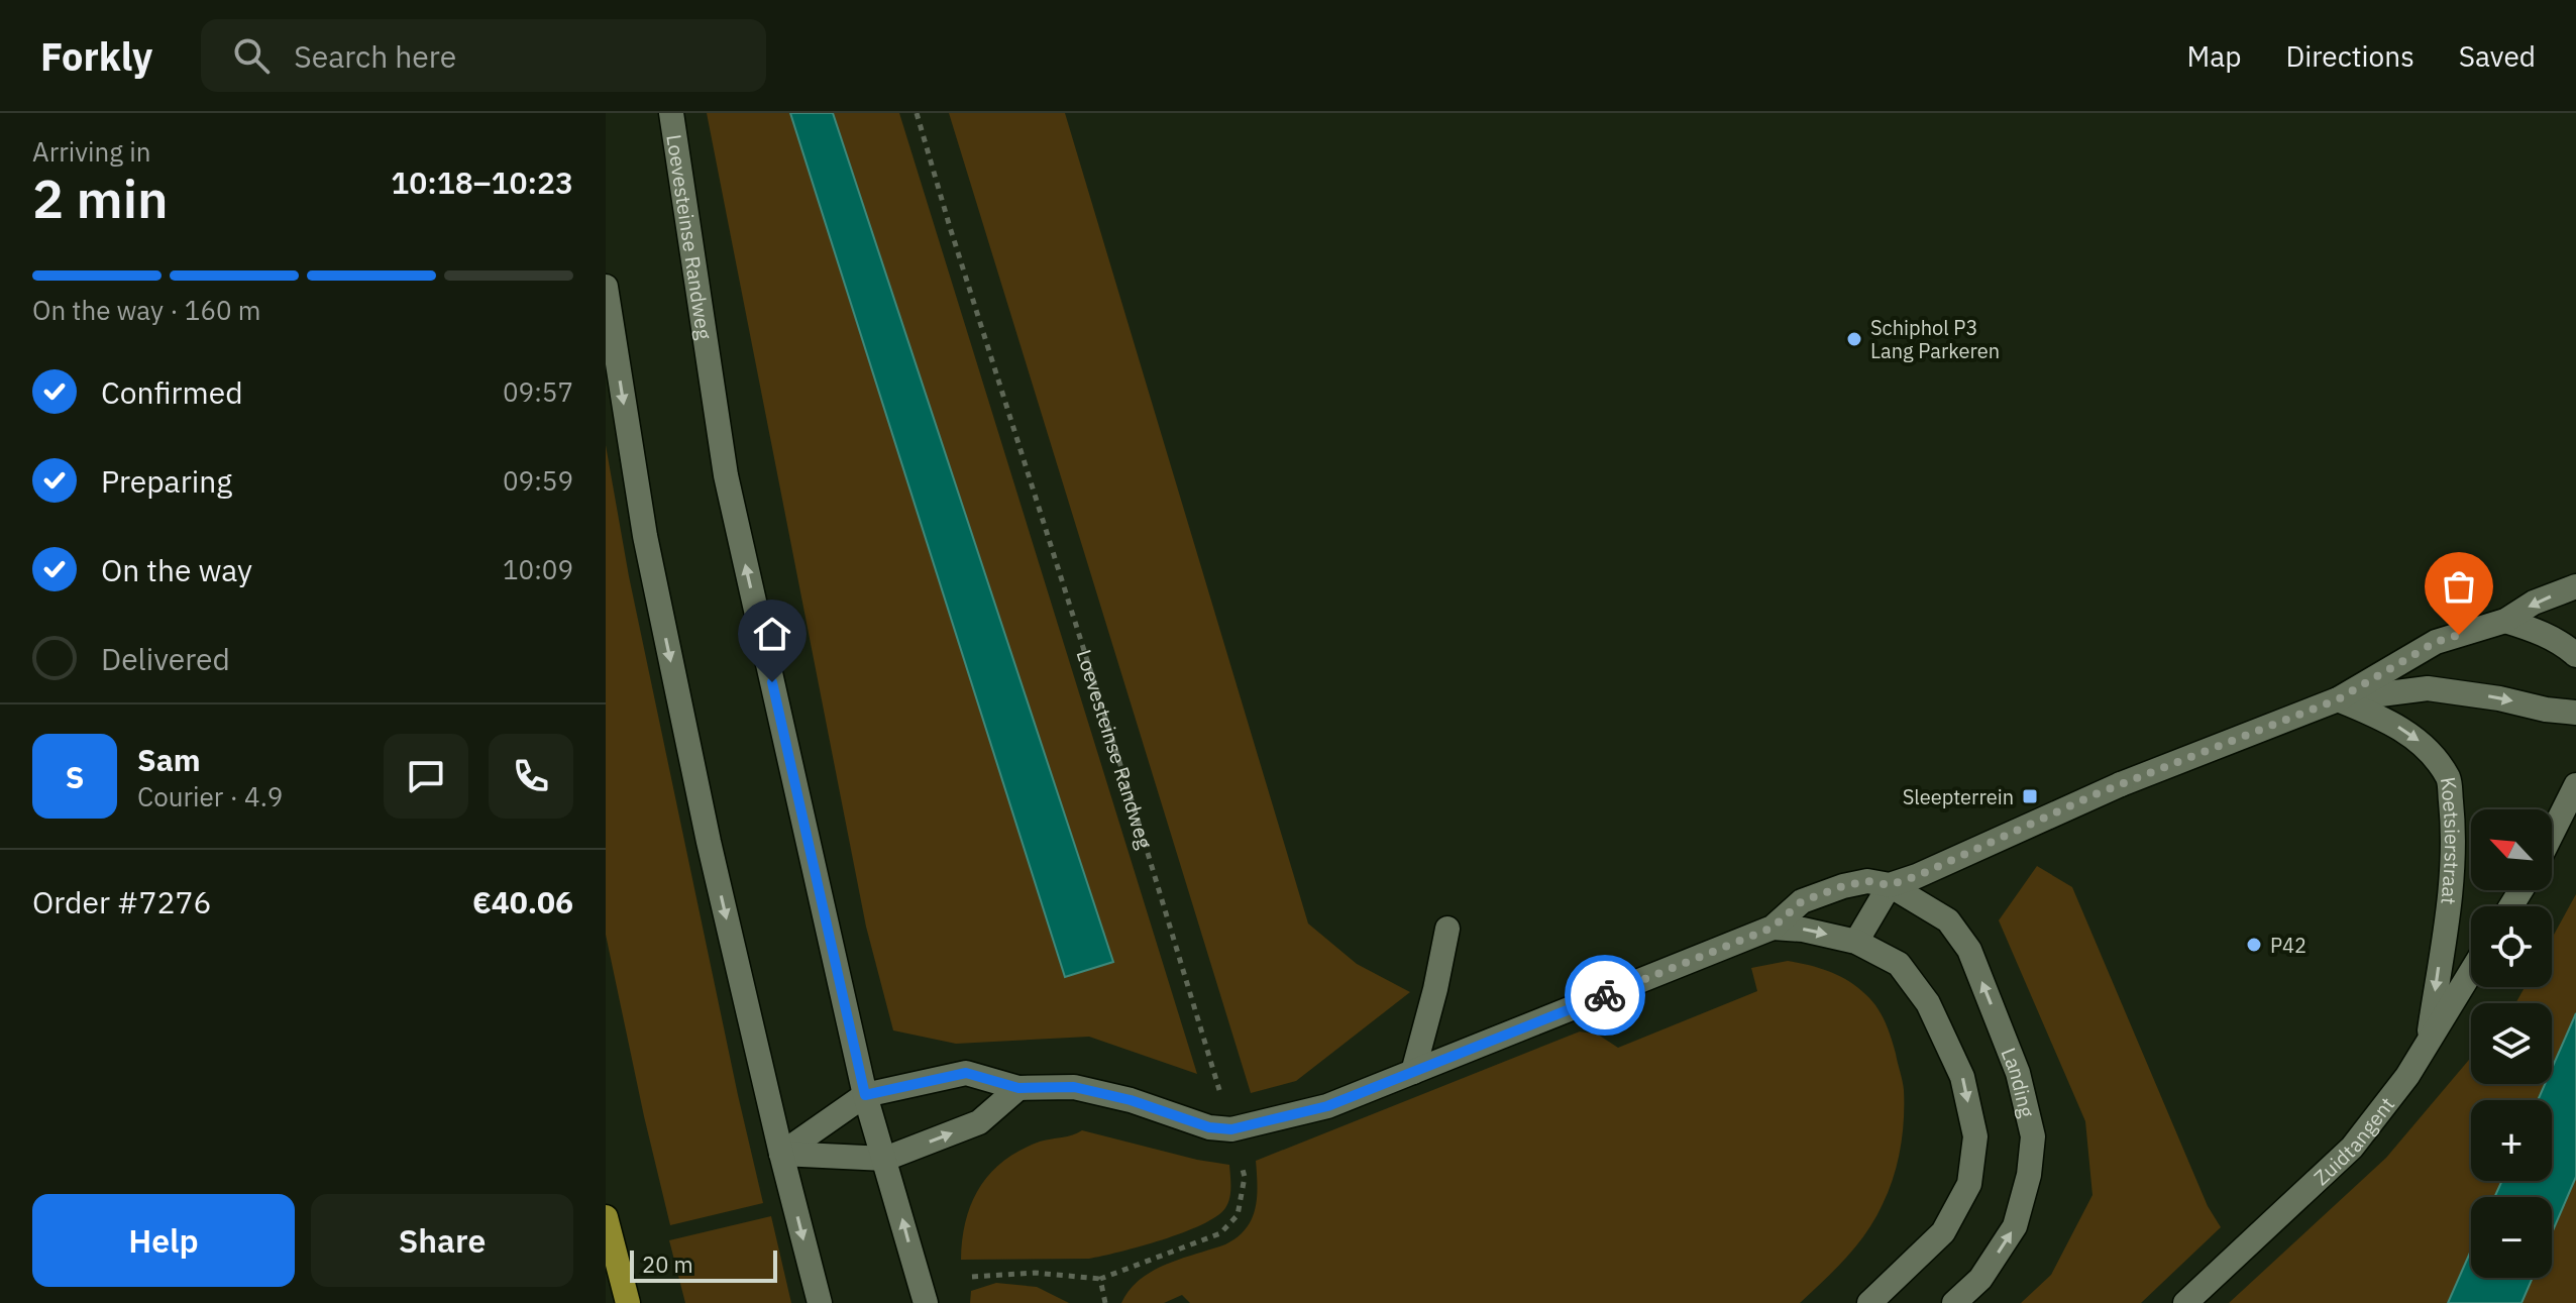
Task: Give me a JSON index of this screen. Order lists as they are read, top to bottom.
{
  "streets": {
    "street": [
      "Loevesteinse Randweg",
      "Koetsierstraat",
      "Landing",
      "Zuidtangent"
    ]
  },
  "crossings": [
    ["Koetsierstraat", "Zuidtangent"]
  ],
  "one_way": ["Koetsierstraat", "Landing"],
  "places": {
    "other": ["Schiphol P3 Lang Parkeren", "P42"],
    "transit": ["Sleepterrein"]
  },
  "scale_bar": "20 m",
  "north": "top left",
  "page": {
    "header": "Forkly",
    "search": "Search here",
    "nav": ["Map", "Directions", "Saved"],
    "heading": ["2 min", "Arriving in", "10:18–10:23"],
    "panel": [
      "Sam",
      "Courier · 4.9",
      "Order #7276",
      "€40.06"
    ],
    "bar": "On the way · 160 m",
    "list": [
      ["Confirmed", "09:57"],
      ["Preparing", "09:59"],
      ["On the way", "10:09"],
      "Delivered"
    ],
    "round": "S",
    "map_buttons": ["+", "−"],
    "buttons": ["Help", "Share"],
    "scale": "20 m"
  }
}
